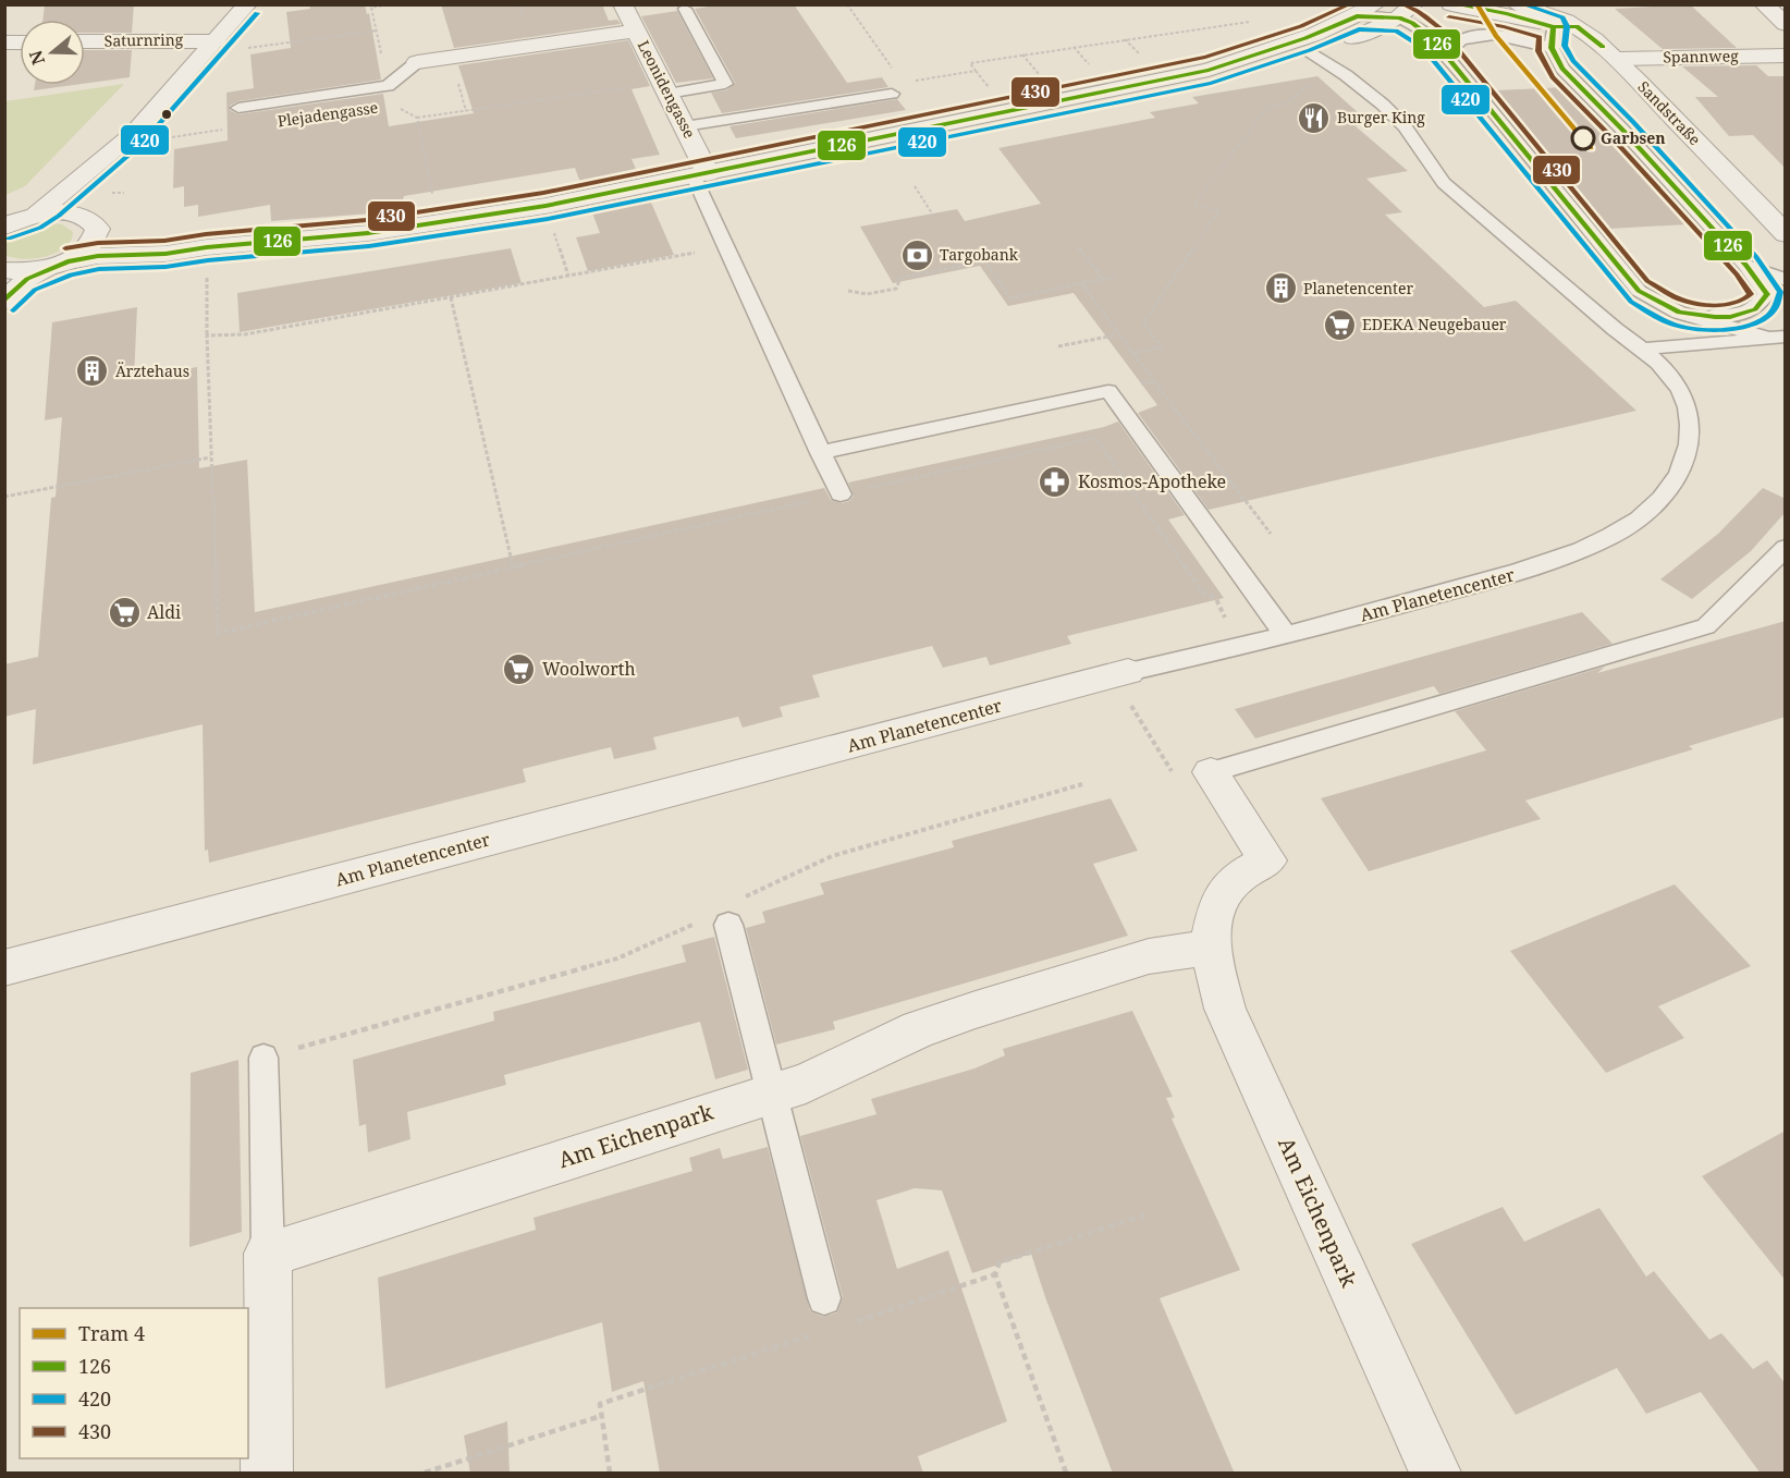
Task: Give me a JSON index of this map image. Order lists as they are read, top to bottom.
{
  "streets": {
    "street": [
      "Saturnring",
      "Spannweg",
      "Leonidengasse",
      "Sandstraße",
      "Am Planetencenter",
      "Am Eichenpark"
    ],
    "path": ["Plejadengasse"]
  },
  "crossings": [
    ["Spannweg", "Sandstraße"]
  ],
  "places": {
    "restaurant": ["Burger King"],
    "other": ["Garbsen"],
    "bank": ["Targobank"],
    "building": ["Planetencenter", "Ärztehaus"],
    "supermarket": ["EDEKA Neugebauer", "Aldi", "Woolworth"],
    "pharmacy": ["Kosmos-Apotheke"]
  },
  "lines": [
    "tram line 4",
    "transit line 126",
    "transit line 420",
    "transit line 430"
  ],
  "legend": [
    "Tram 4",
    "126",
    "420",
    "430"
  ],
  "north": "left"
}
